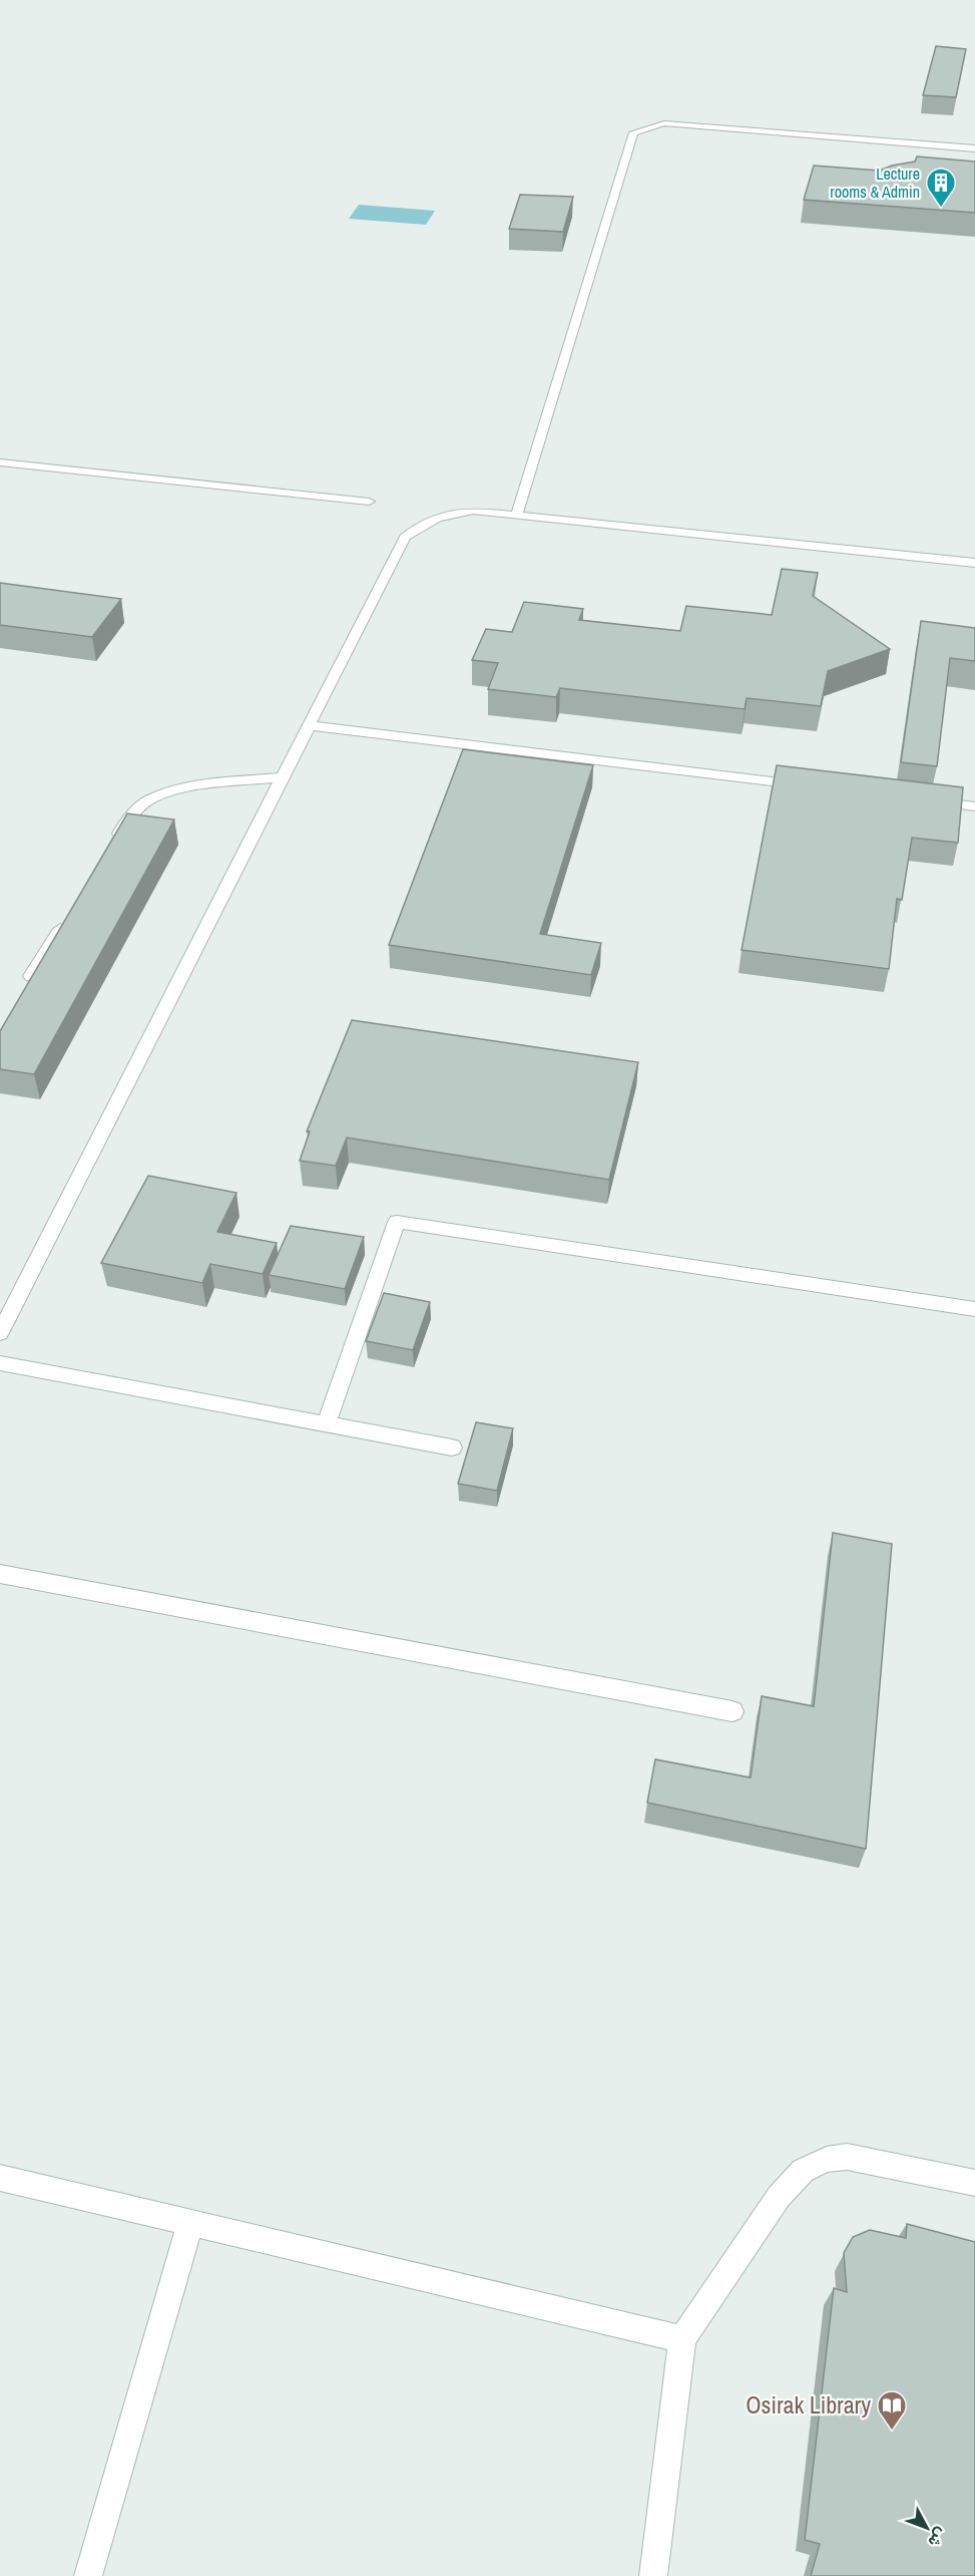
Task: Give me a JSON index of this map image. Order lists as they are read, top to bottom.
{
  "places": {
    "building": ["Lecture rooms & Admin"],
    "library": ["Osirak Library"]
  },
  "north": "bottom right"
}
